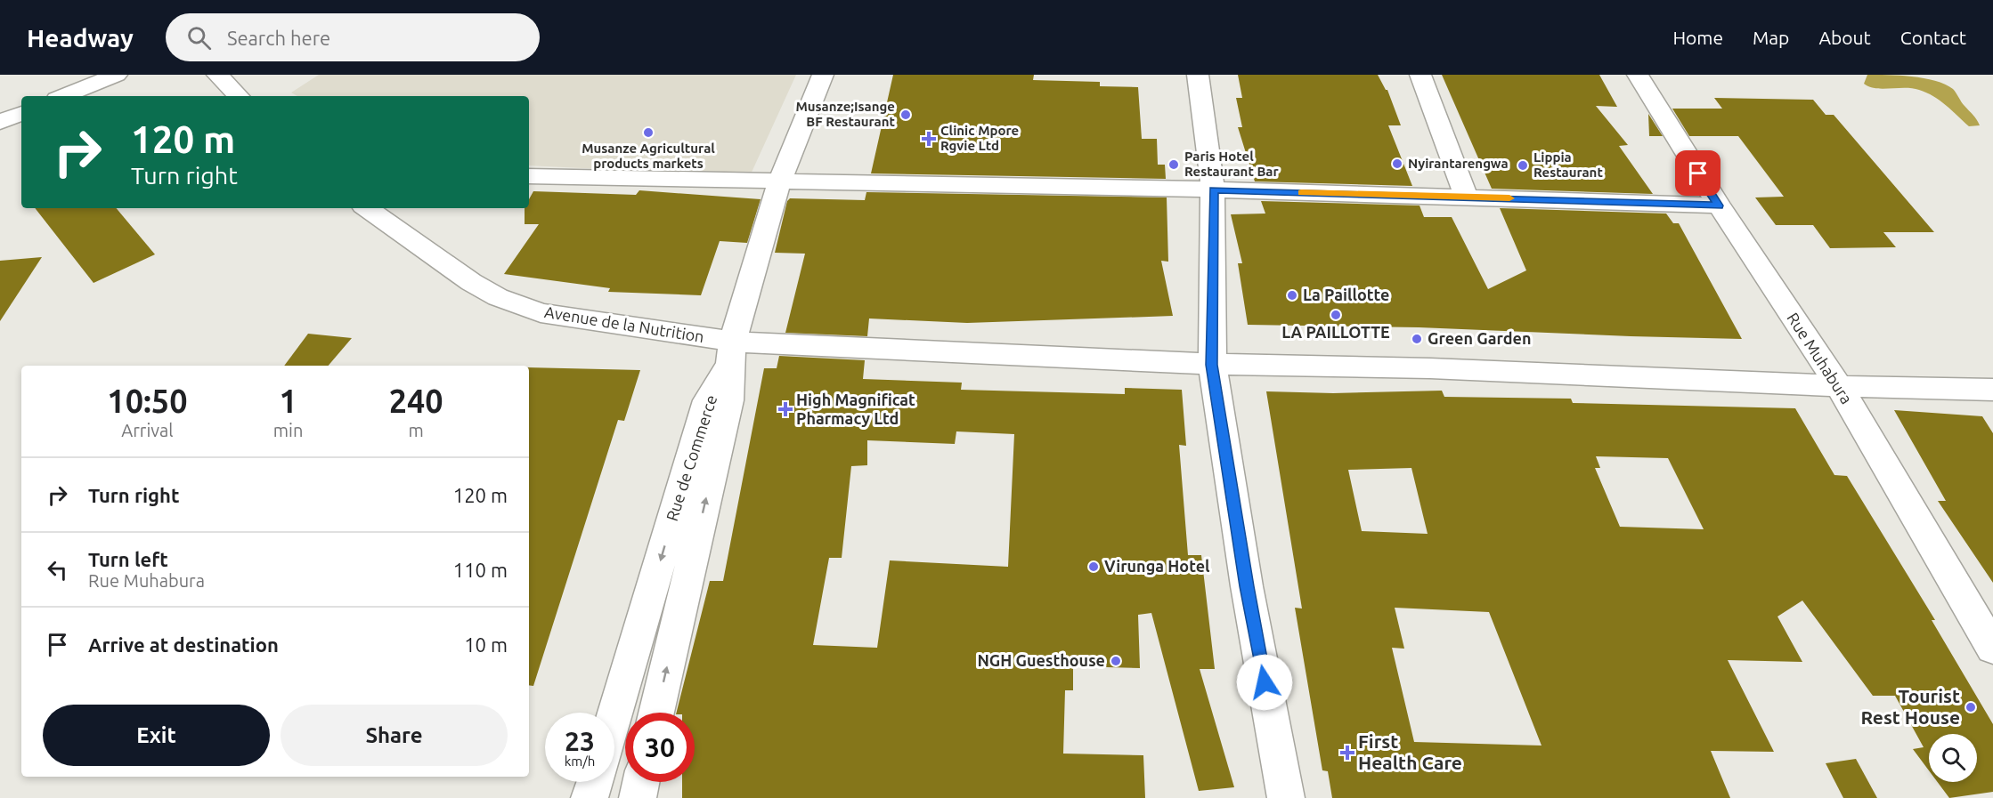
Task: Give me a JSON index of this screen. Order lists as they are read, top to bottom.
{
  "streets": {
    "street": ["Avenue de la Nutrition", "Rue Muhabura", "Rue de Commerce"]
  },
  "crossings": [
    ["Avenue de la Nutrition", "Rue Muhabura"],
    ["Avenue de la Nutrition", "Rue de Commerce"]
  ],
  "places": {
    "other": [
      "Musanze;Isange BF Restaurant",
      "Musanze Agricultural products markets",
      "Nyirantarengwa",
      "Paris Hotel Restaurant Bar",
      "Lippia Restaurant",
      "La Paillotte",
      "LA PAILLOTTE",
      "Green Garden",
      "Virunga Hotel",
      "NGH Guesthouse",
      "Tourist Rest House"
    ],
    "health": ["Clinic Mpore Rgvie Ltd", "High Magnificat Pharmacy Ltd", "First Health Care"]
  },
  "page": {
    "header": "Headway",
    "search": "Search here",
    "nav": [
      "Home",
      "Map",
      "About",
      "Contact"
    ],
    "turn": ["120 m", "Turn right"],
    "eta": [
      "10:50",
      "Arrival",
      "1",
      "min",
      "240",
      "m"
    ],
    "list": [
      {
        "name": "Turn right",
        "value": "120 m"
      },
      {
        "name": "Turn left",
        "note": "Rue Muhabura",
        "value": "110 m"
      },
      {
        "name": "Arrive at destination",
        "value": "10 m"
      }
    ],
    "buttons": ["Exit", "Share"],
    "speed": "23 km/h",
    "limit": "30"
  }
}
